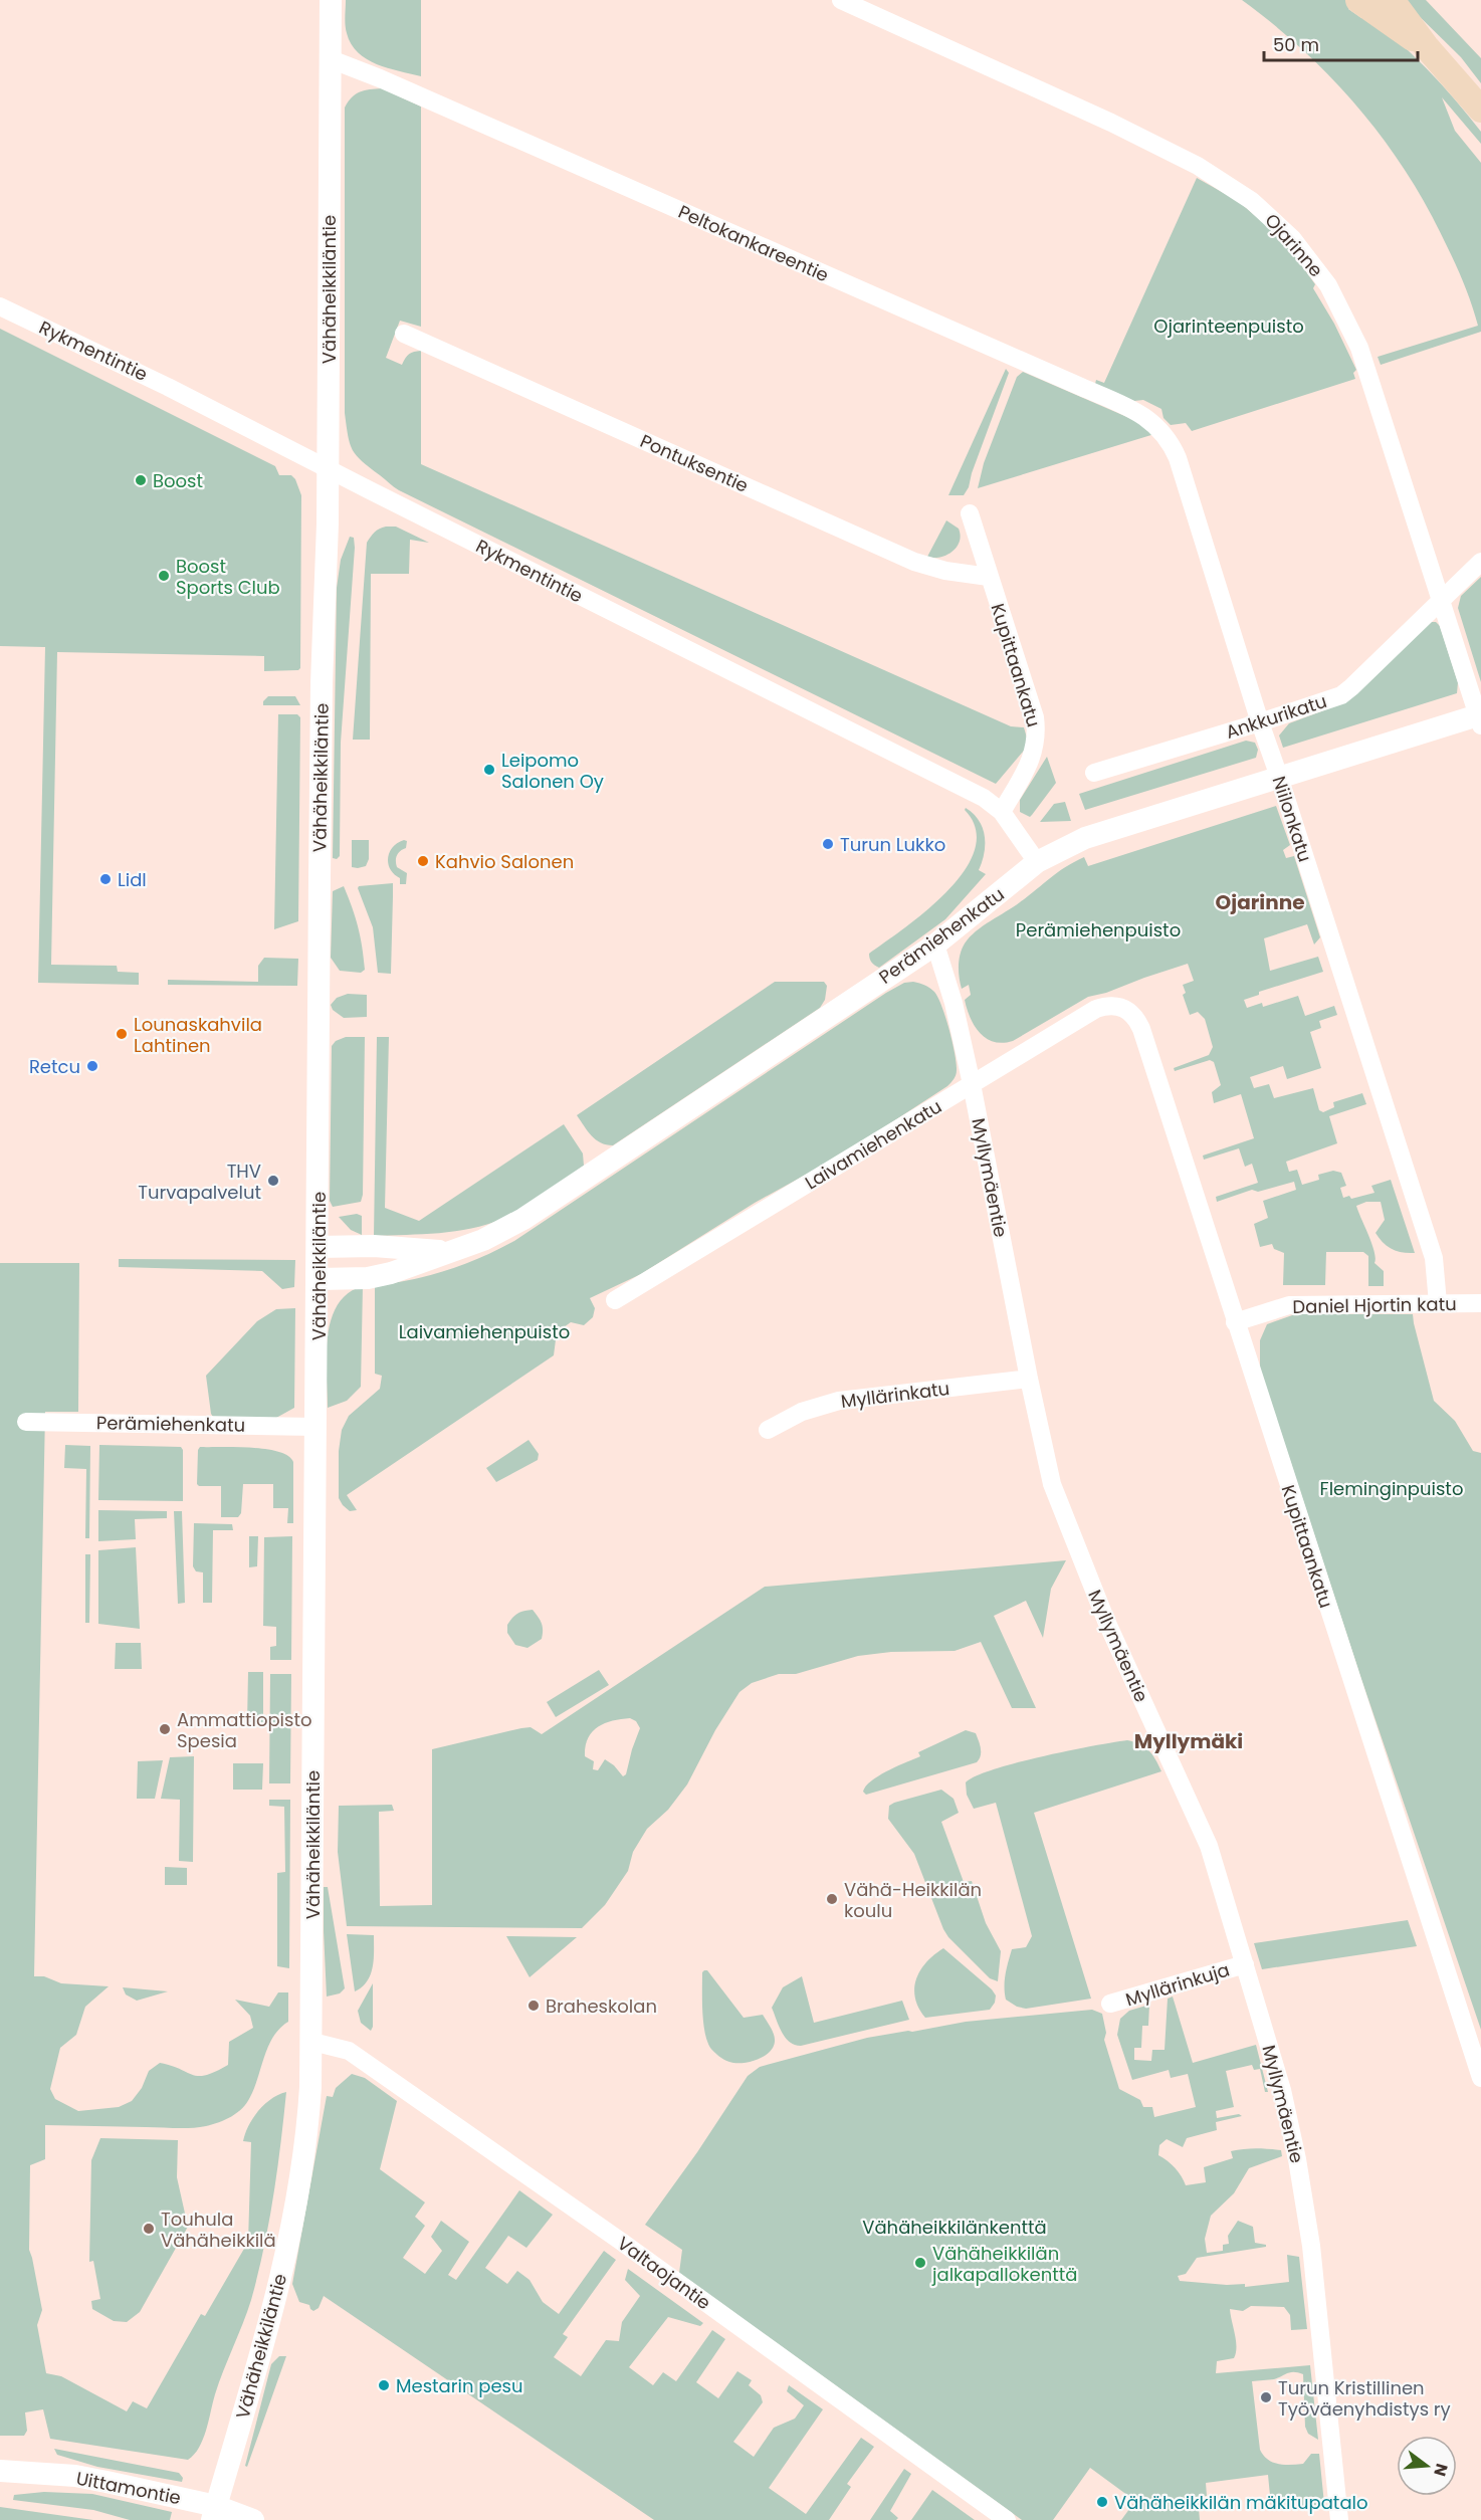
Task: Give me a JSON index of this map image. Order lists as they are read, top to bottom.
{
  "streets": {
    "street": [
      "Peltokankareentie",
      "Ojarinne",
      "Vähäheikkiläntie",
      "Rykmentintie",
      "Pontuksentie",
      "Kupittaankatu",
      "Ankkurikatu",
      "Niilonkatu",
      "Perämiehenkatu",
      "Laivamiehenkatu",
      "Myllymäentie",
      "Daniel Hjortin katu",
      "Myllärinkatu",
      "Myllärinkuja",
      "Valtaojantie",
      "Uittamontie"
    ]
  },
  "crossings": [
    ["Peltokankareentie", "Vähäheikkiläntie"],
    ["Peltokankareentie", "Niilonkatu"],
    ["Ojarinne", "Ankkurikatu"],
    ["Ojarinne", "Perämiehenkatu"],
    ["Vähäheikkiläntie", "Rykmentintie"],
    ["Vähäheikkiläntie", "Perämiehenkatu"],
    ["Vähäheikkiläntie", "Valtaojantie"],
    ["Vähäheikkiläntie", "Uittamontie"],
    ["Rykmentintie", "Kupittaankatu"],
    ["Rykmentintie", "Perämiehenkatu"],
    ["Pontuksentie", "Kupittaankatu"],
    ["Kupittaankatu", "Laivamiehenkatu"],
    ["Kupittaankatu", "Daniel Hjortin katu"],
    ["Ankkurikatu", "Niilonkatu"],
    ["Niilonkatu", "Perämiehenkatu"],
    ["Niilonkatu", "Daniel Hjortin katu"],
    ["Perämiehenkatu", "Myllymäentie"],
    ["Laivamiehenkatu", "Myllymäentie"],
    ["Myllymäentie", "Myllärinkatu"],
    ["Myllymäentie", "Myllärinkuja"]
  ],
  "districts": ["Ojarinne", "Myllymäki"],
  "parks": [
    "Ojarinteenpuisto",
    "Perämiehenpuisto",
    "Laivamiehenpuisto",
    "Fleminginpuisto",
    "Vähäheikkilänkenttä"
  ],
  "places": [
    "Boost",
    "Boost Sports Club",
    "Leipomo Salonen Oy",
    "Turun Lukko",
    "Kahvio Salonen",
    "Lidl",
    "Lounaskahvila Lahtinen",
    "Retcu",
    "THV Turvapalvelut",
    "Ammattiopisto Spesia",
    "Vähä-Heikkilän koulu",
    "Braheskolan",
    "Touhula Vähäheikkilä",
    "Vähäheikkilän jalkapallokenttä",
    "Mestarin pesu",
    "Turun Kristillinen Työväenyhdistys ry",
    "Vähäheikkilän mäkitupatalo"
  ],
  "scale_bar": "50 m",
  "north": "right"
}
